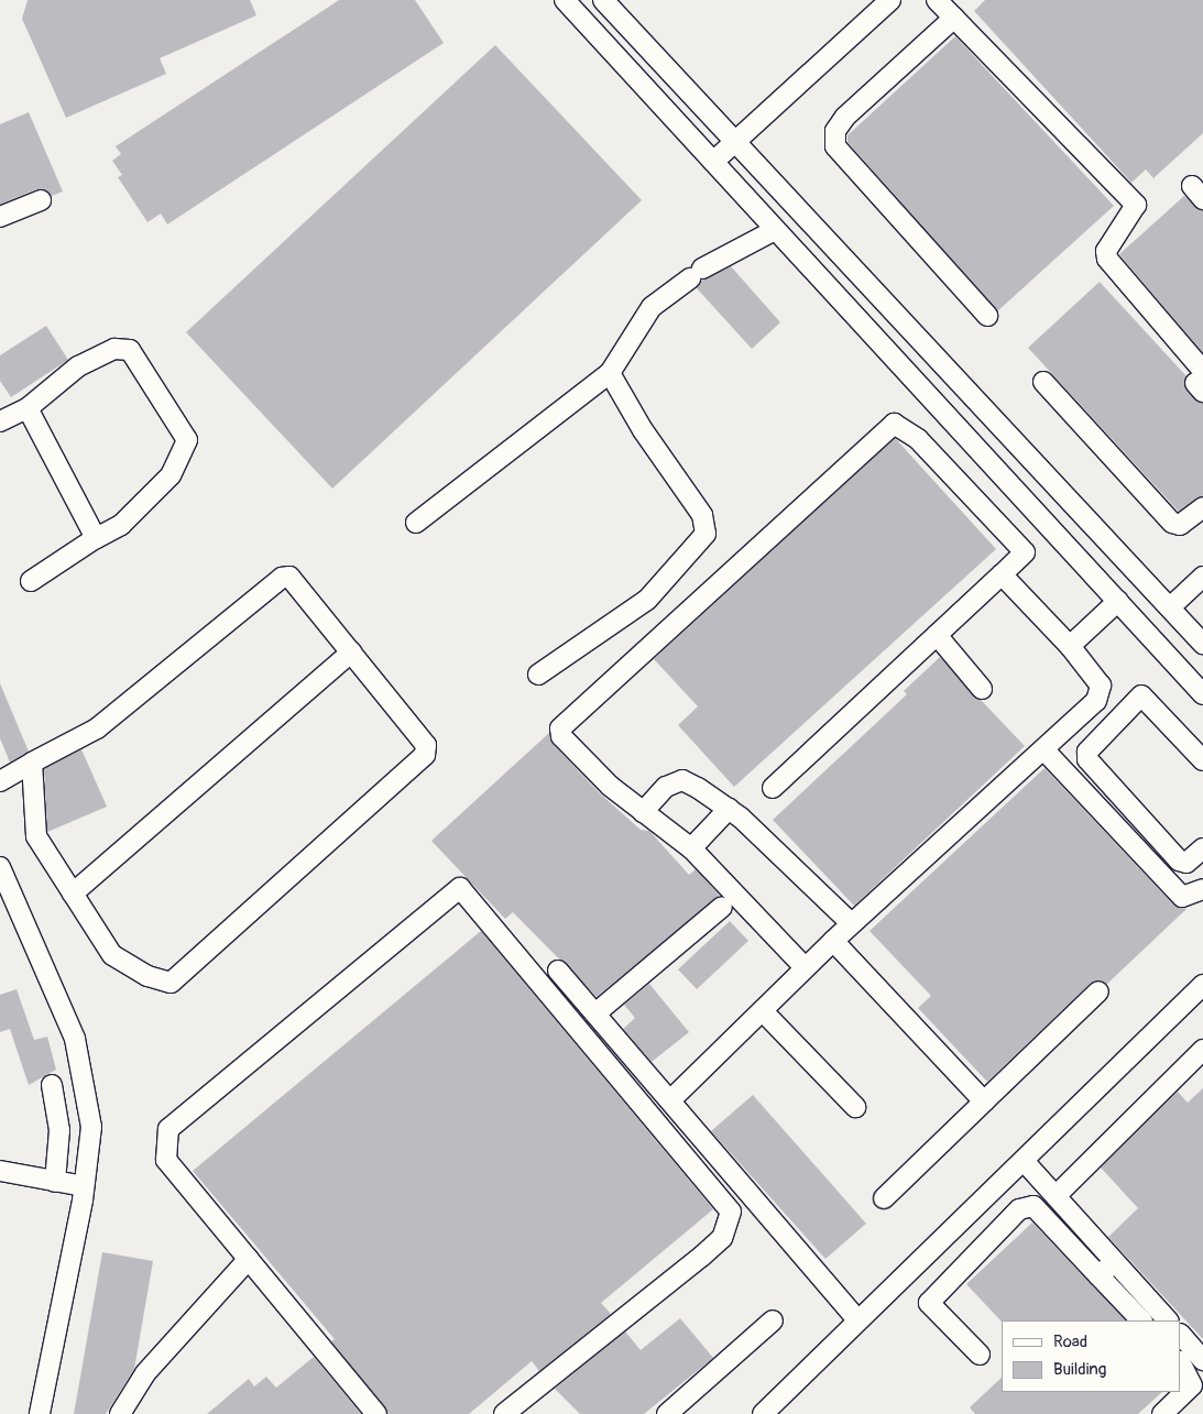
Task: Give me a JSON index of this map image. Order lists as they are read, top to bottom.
{
  "legend": ["Road", "Building"]
}
